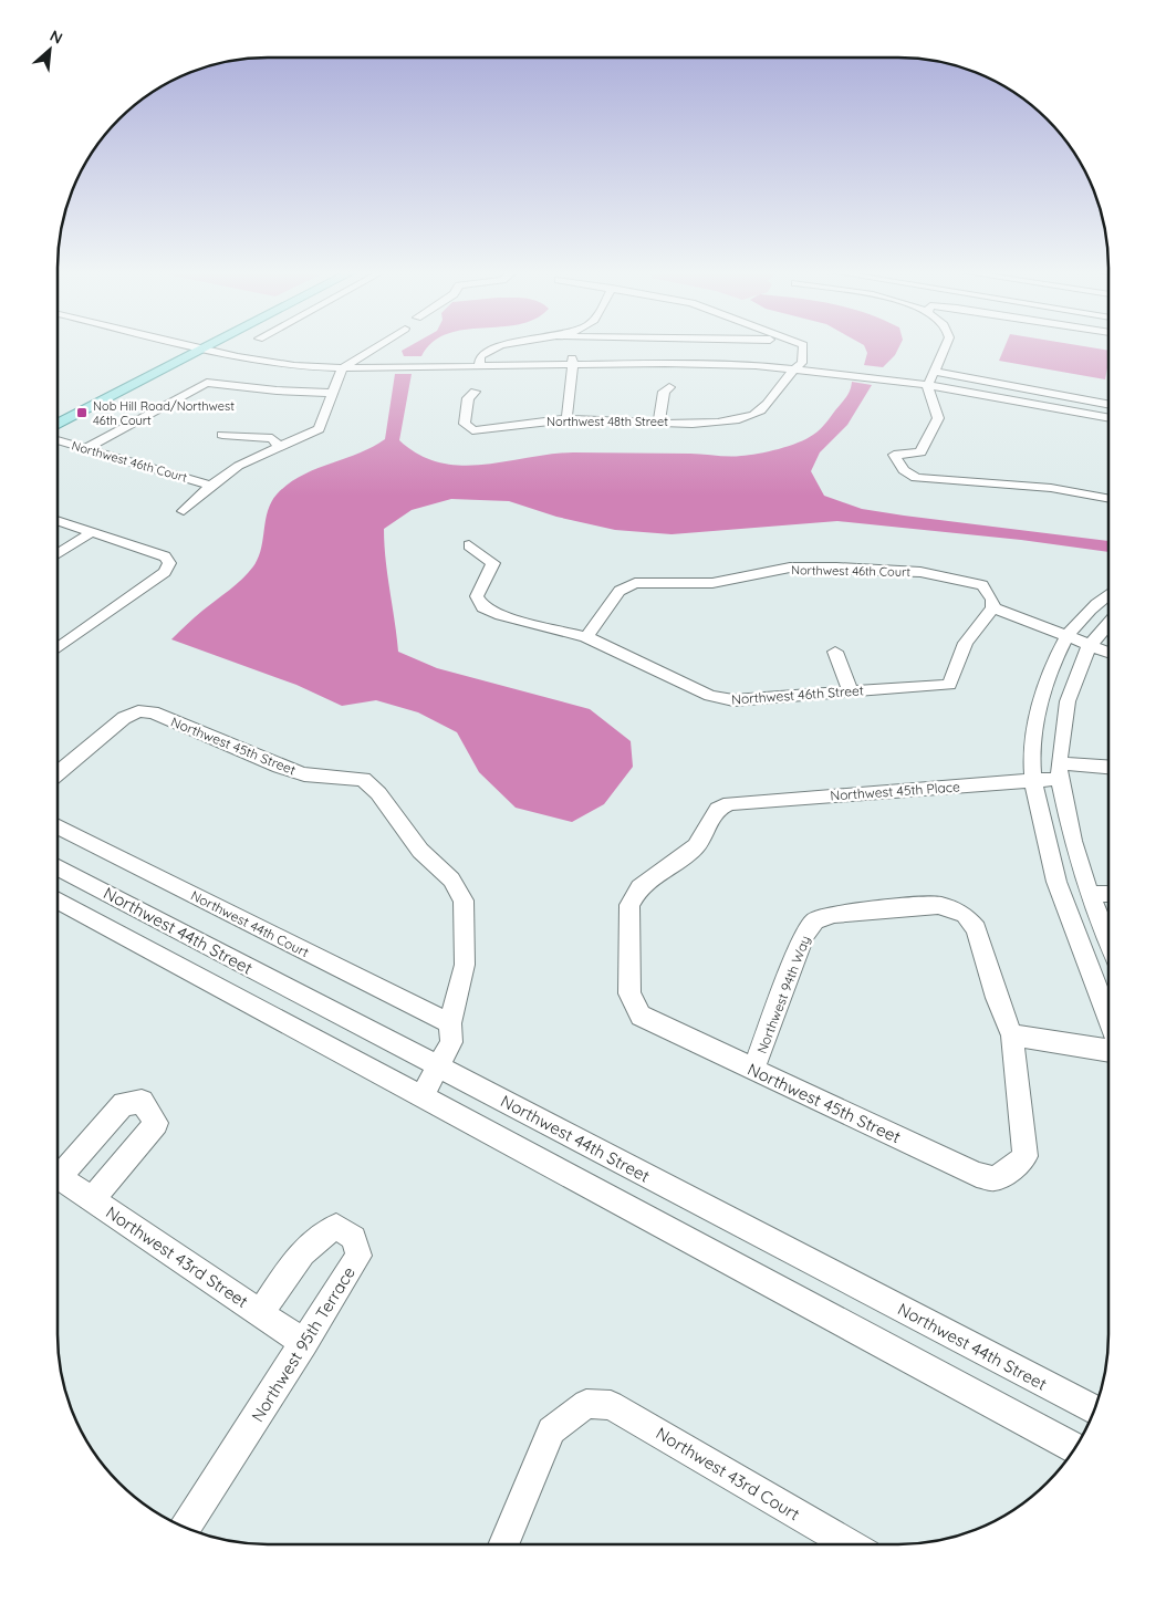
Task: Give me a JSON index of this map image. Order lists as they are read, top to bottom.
{
  "streets": {
    "street": [
      "Northwest 48th Street",
      "Northwest 46th Court",
      "Northwest 46th Street",
      "Northwest 45th Street",
      "Northwest 45th Place",
      "Northwest 44th Court",
      "Northwest 44th Street",
      "Northwest 94th Way",
      "Northwest 43rd Street",
      "Northwest 95th Terrace",
      "Northwest 43rd Court"
    ]
  },
  "crossings": [
    ["Northwest 46th Court", "Northwest 46th Street"],
    ["Northwest 45th Street", "Northwest 45th Place"],
    ["Northwest 45th Street", "Northwest 44th Court"],
    ["Northwest 45th Street", "Northwest 94th Way"],
    ["Northwest 43rd Street", "Northwest 95th Terrace"]
  ],
  "places": {
    "transit": ["Nob Hill Road/Northwest 46th Court"]
  },
  "north": "top right"
}
